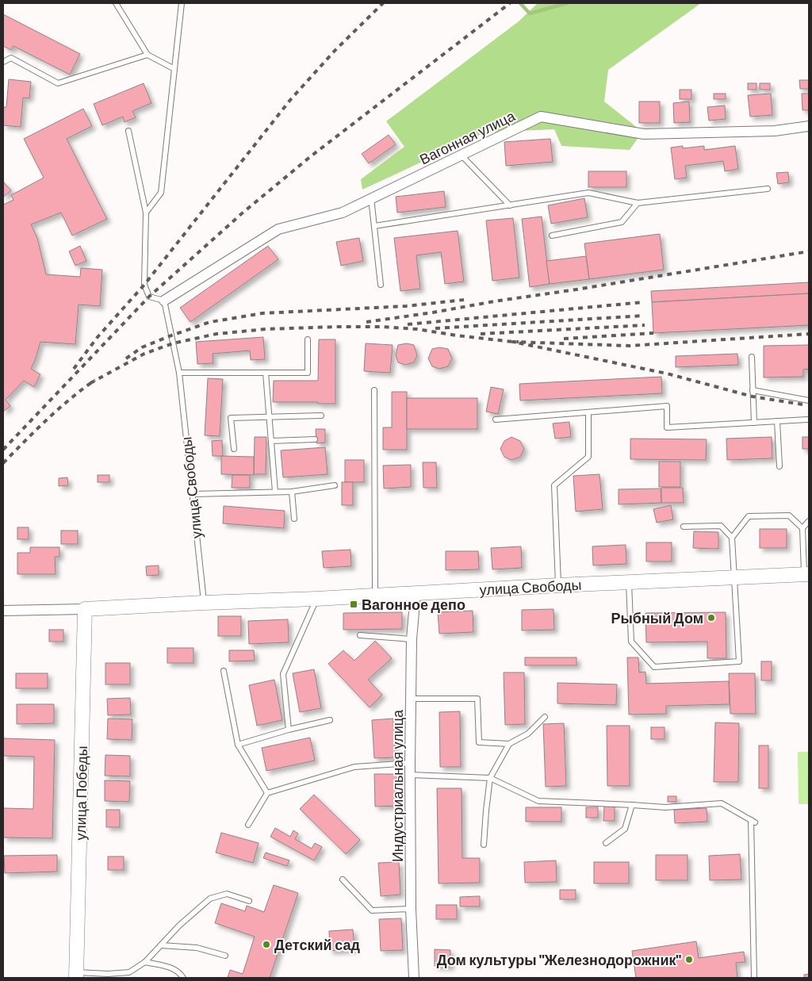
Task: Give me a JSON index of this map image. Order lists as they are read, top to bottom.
{
  "streets": {
    "street": [
      "Вагонная улица",
      "улица Свободы",
      "Индустриальная улица",
      "улица Победы"
    ]
  },
  "crossings": [
    ["Вагонная улица", "улица Свободы"],
    ["улица Свободы", "Индустриальная улица"],
    ["улица Свободы", "улица Победы"]
  ],
  "places": {
    "transit": ["Вагонное депо"],
    "other": ["Рыбный Дом", "Детский сад", "Дом культуры \"Железнодорожник\""]
  }
}
